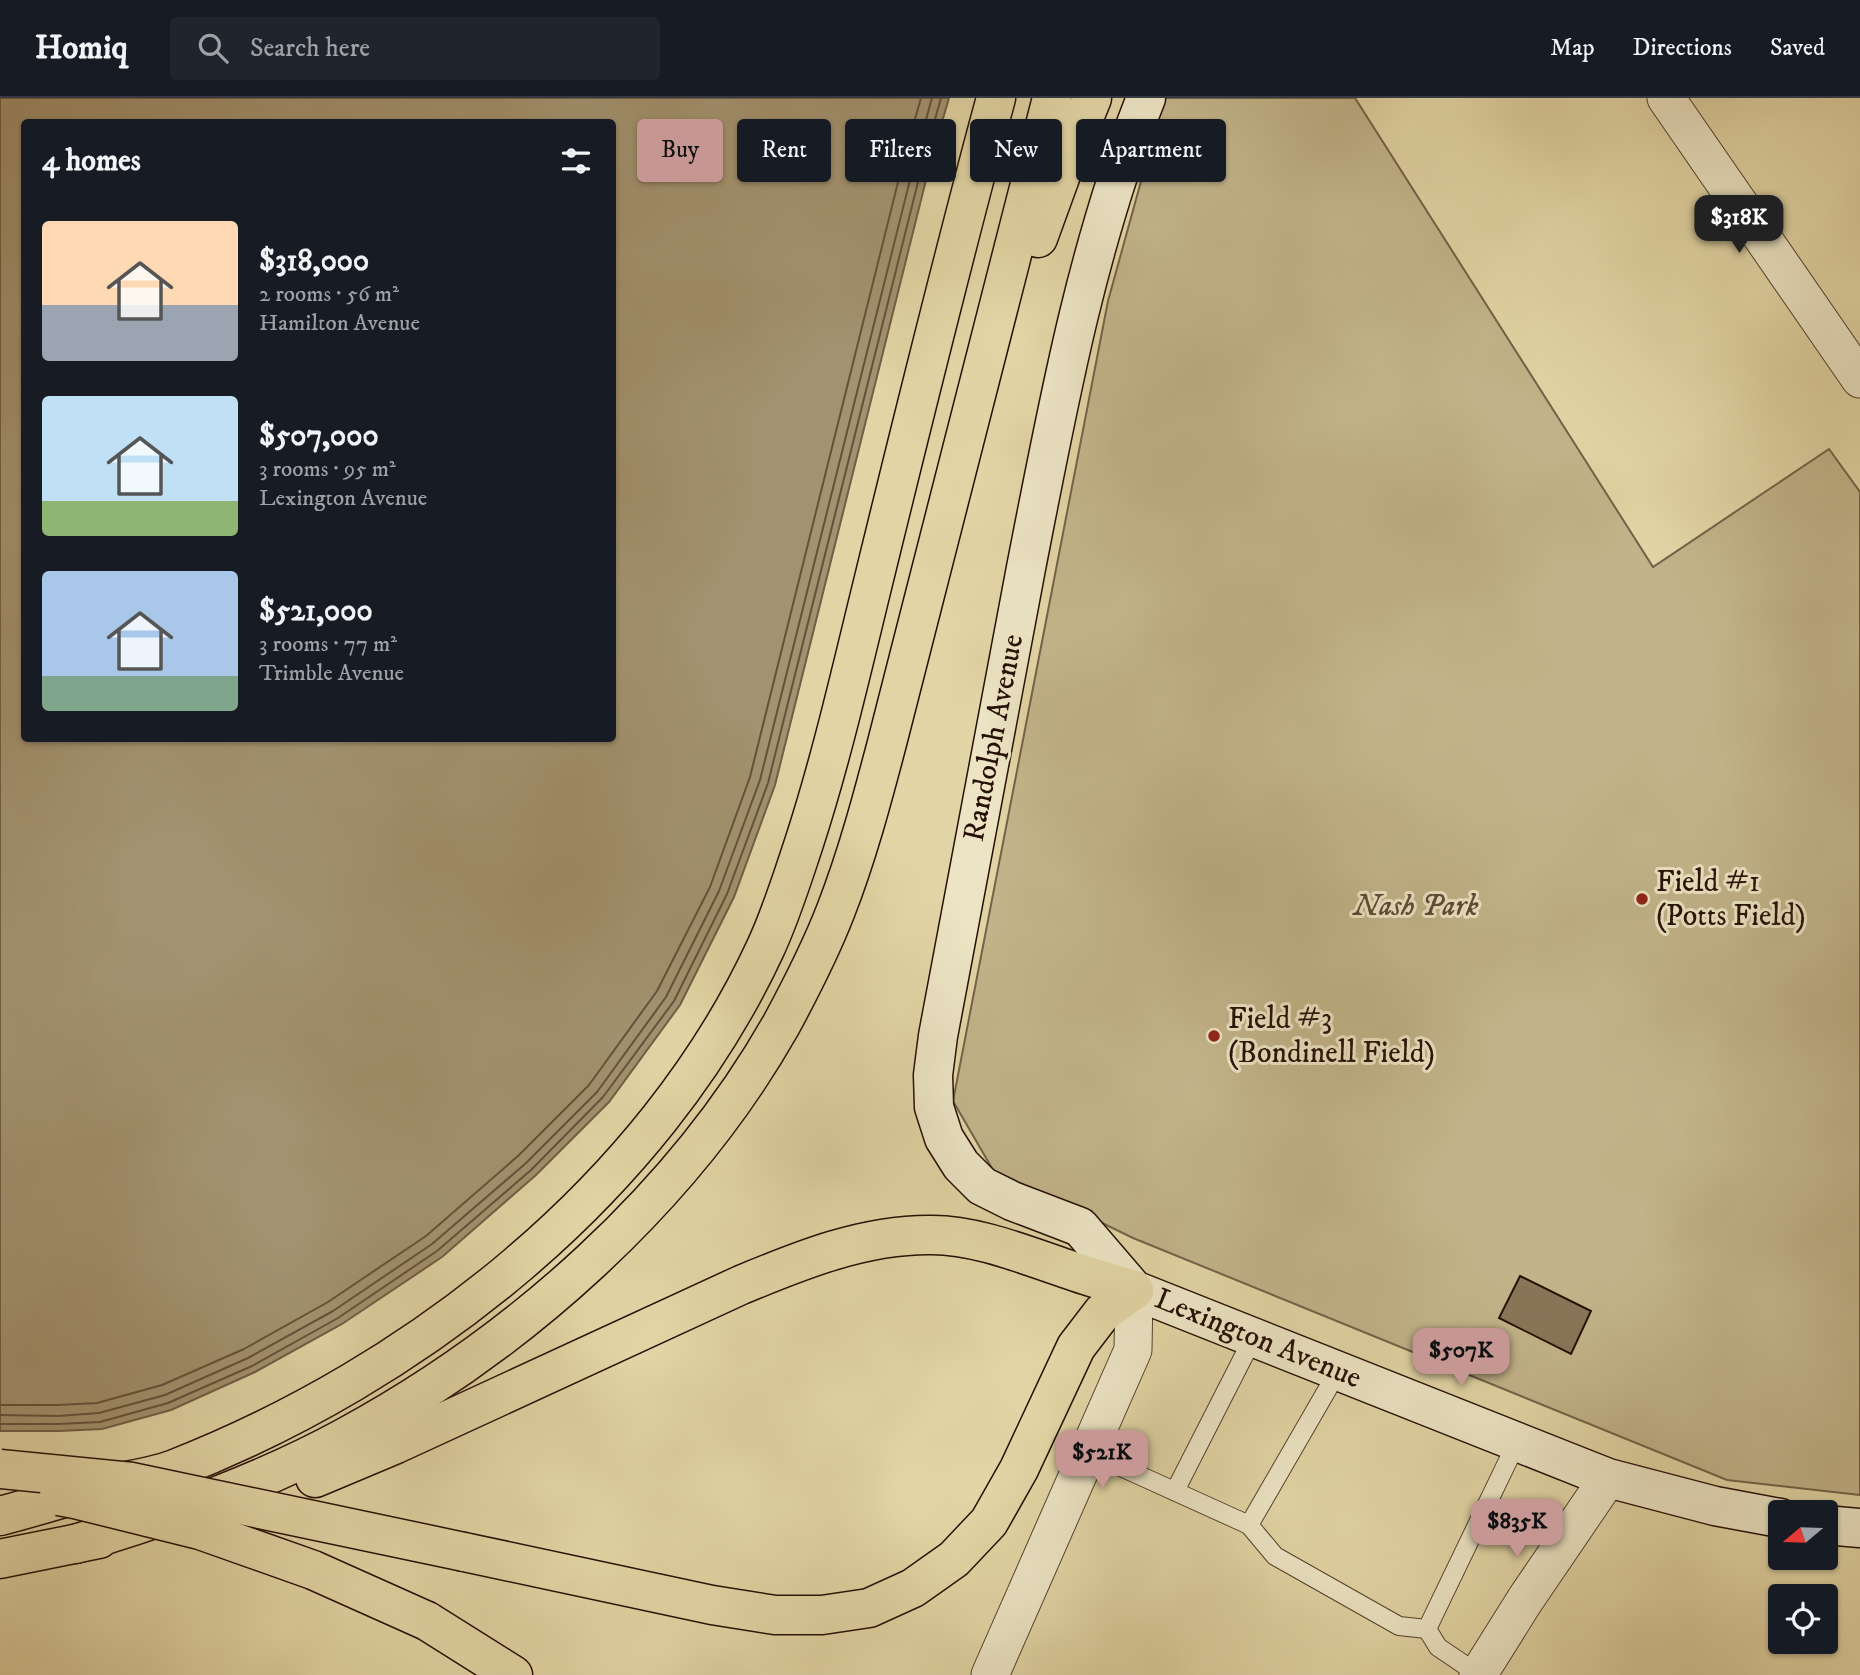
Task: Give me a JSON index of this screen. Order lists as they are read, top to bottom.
{
  "streets": {
    "street": ["Randolph Avenue", "Lexington Avenue"]
  },
  "crossings": [
    ["Randolph Avenue", "Lexington Avenue"]
  ],
  "parks": ["Nash Park"],
  "places": ["Field #1 (Potts Field)", "Field #3 (Bondinell Field)"],
  "north": "left",
  "page": {
    "header": "Homiq",
    "search": "Search here",
    "nav": ["Map", "Directions", "Saved"],
    "chip": [
      "Buy",
      "Rent",
      "Filters",
      "New",
      "Apartment"
    ],
    "heading": "4 homes",
    "price": [
      "$318K",
      "$507K",
      "$521K",
      "$835K"
    ],
    "list": [
      {
        "name": "$318,000",
        "note": "2 rooms · 56 m² · Hamilton Avenue"
      },
      {
        "name": "$507,000",
        "note": "3 rooms · 95 m² · Lexington Avenue"
      },
      {
        "name": "$521,000",
        "note": "3 rooms · 77 m² · Trimble Avenue"
      }
    ]
  }
}
